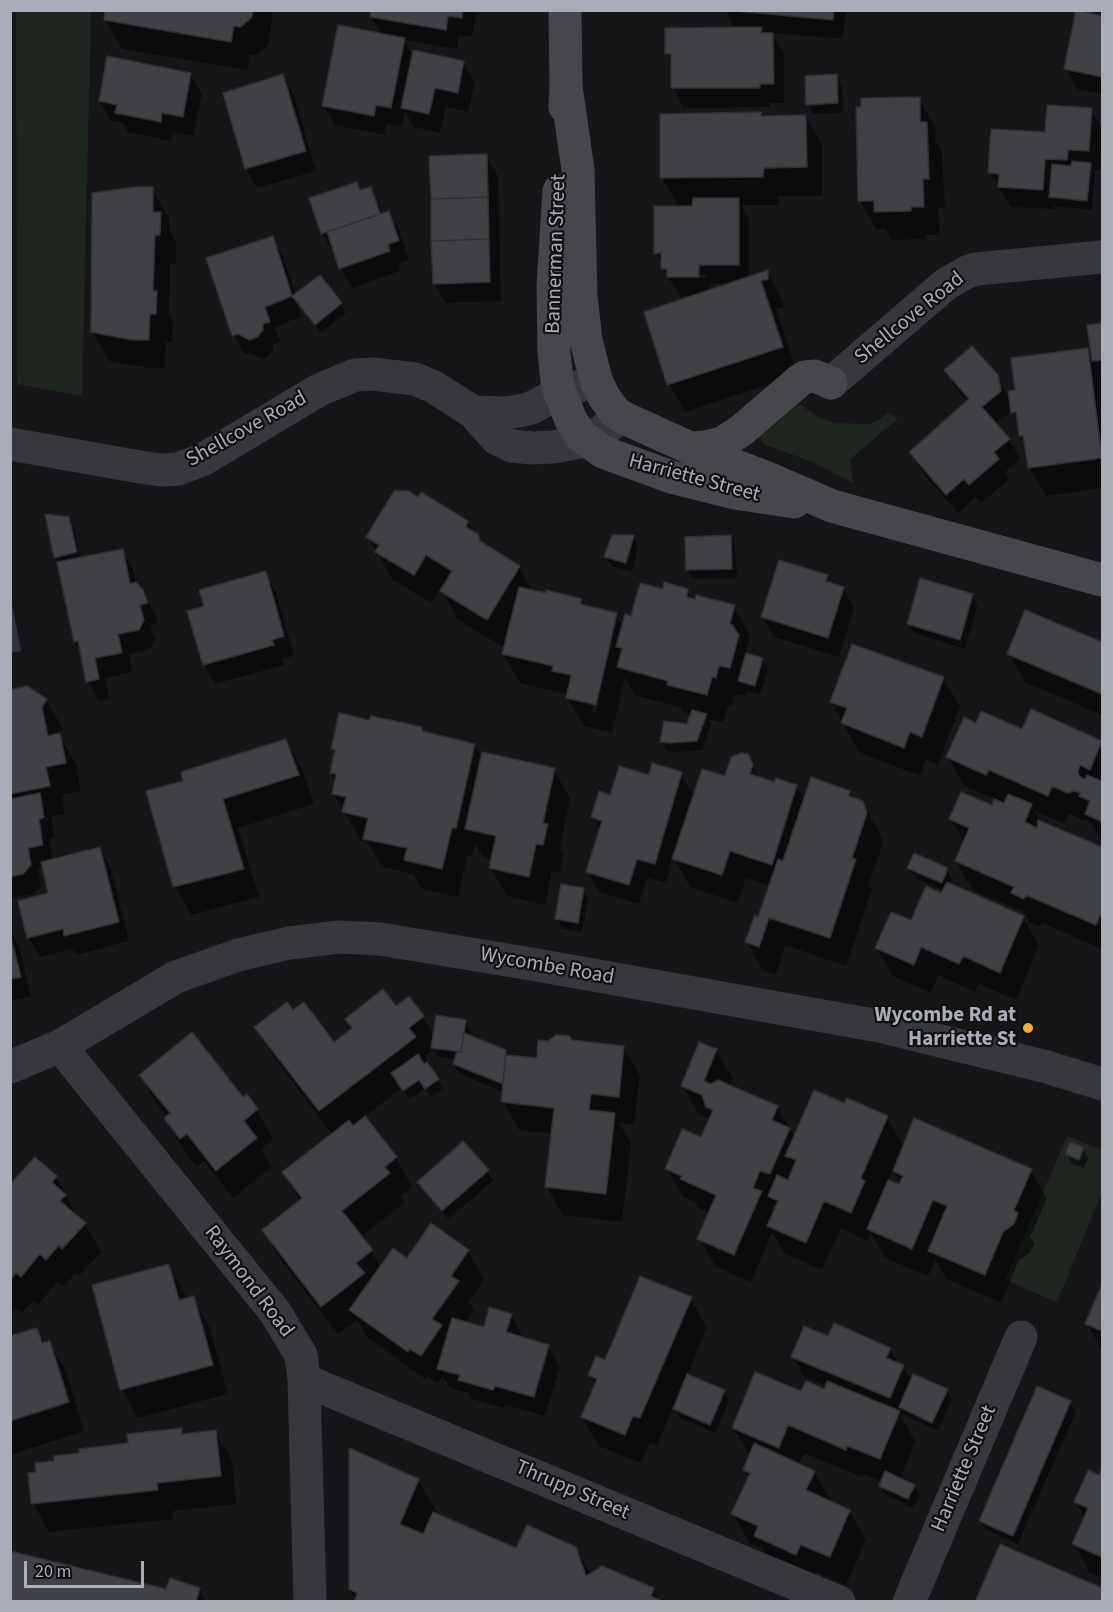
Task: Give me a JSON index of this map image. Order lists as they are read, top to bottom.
{
  "streets": {
    "main road": ["Bannerman Street", "Harriette Street"],
    "street": [
      "Shellcove Road",
      "Wycombe Road",
      "Raymond Road",
      "Thrupp Street"
    ]
  },
  "crossings": [
    ["Bannerman Street", "Harriette Street"],
    ["Wycombe Road", "Raymond Road"],
    ["Raymond Road", "Thrupp Street"]
  ],
  "places": ["Wycombe Rd at Harriette St"],
  "scale_bar": "20 m"
}
